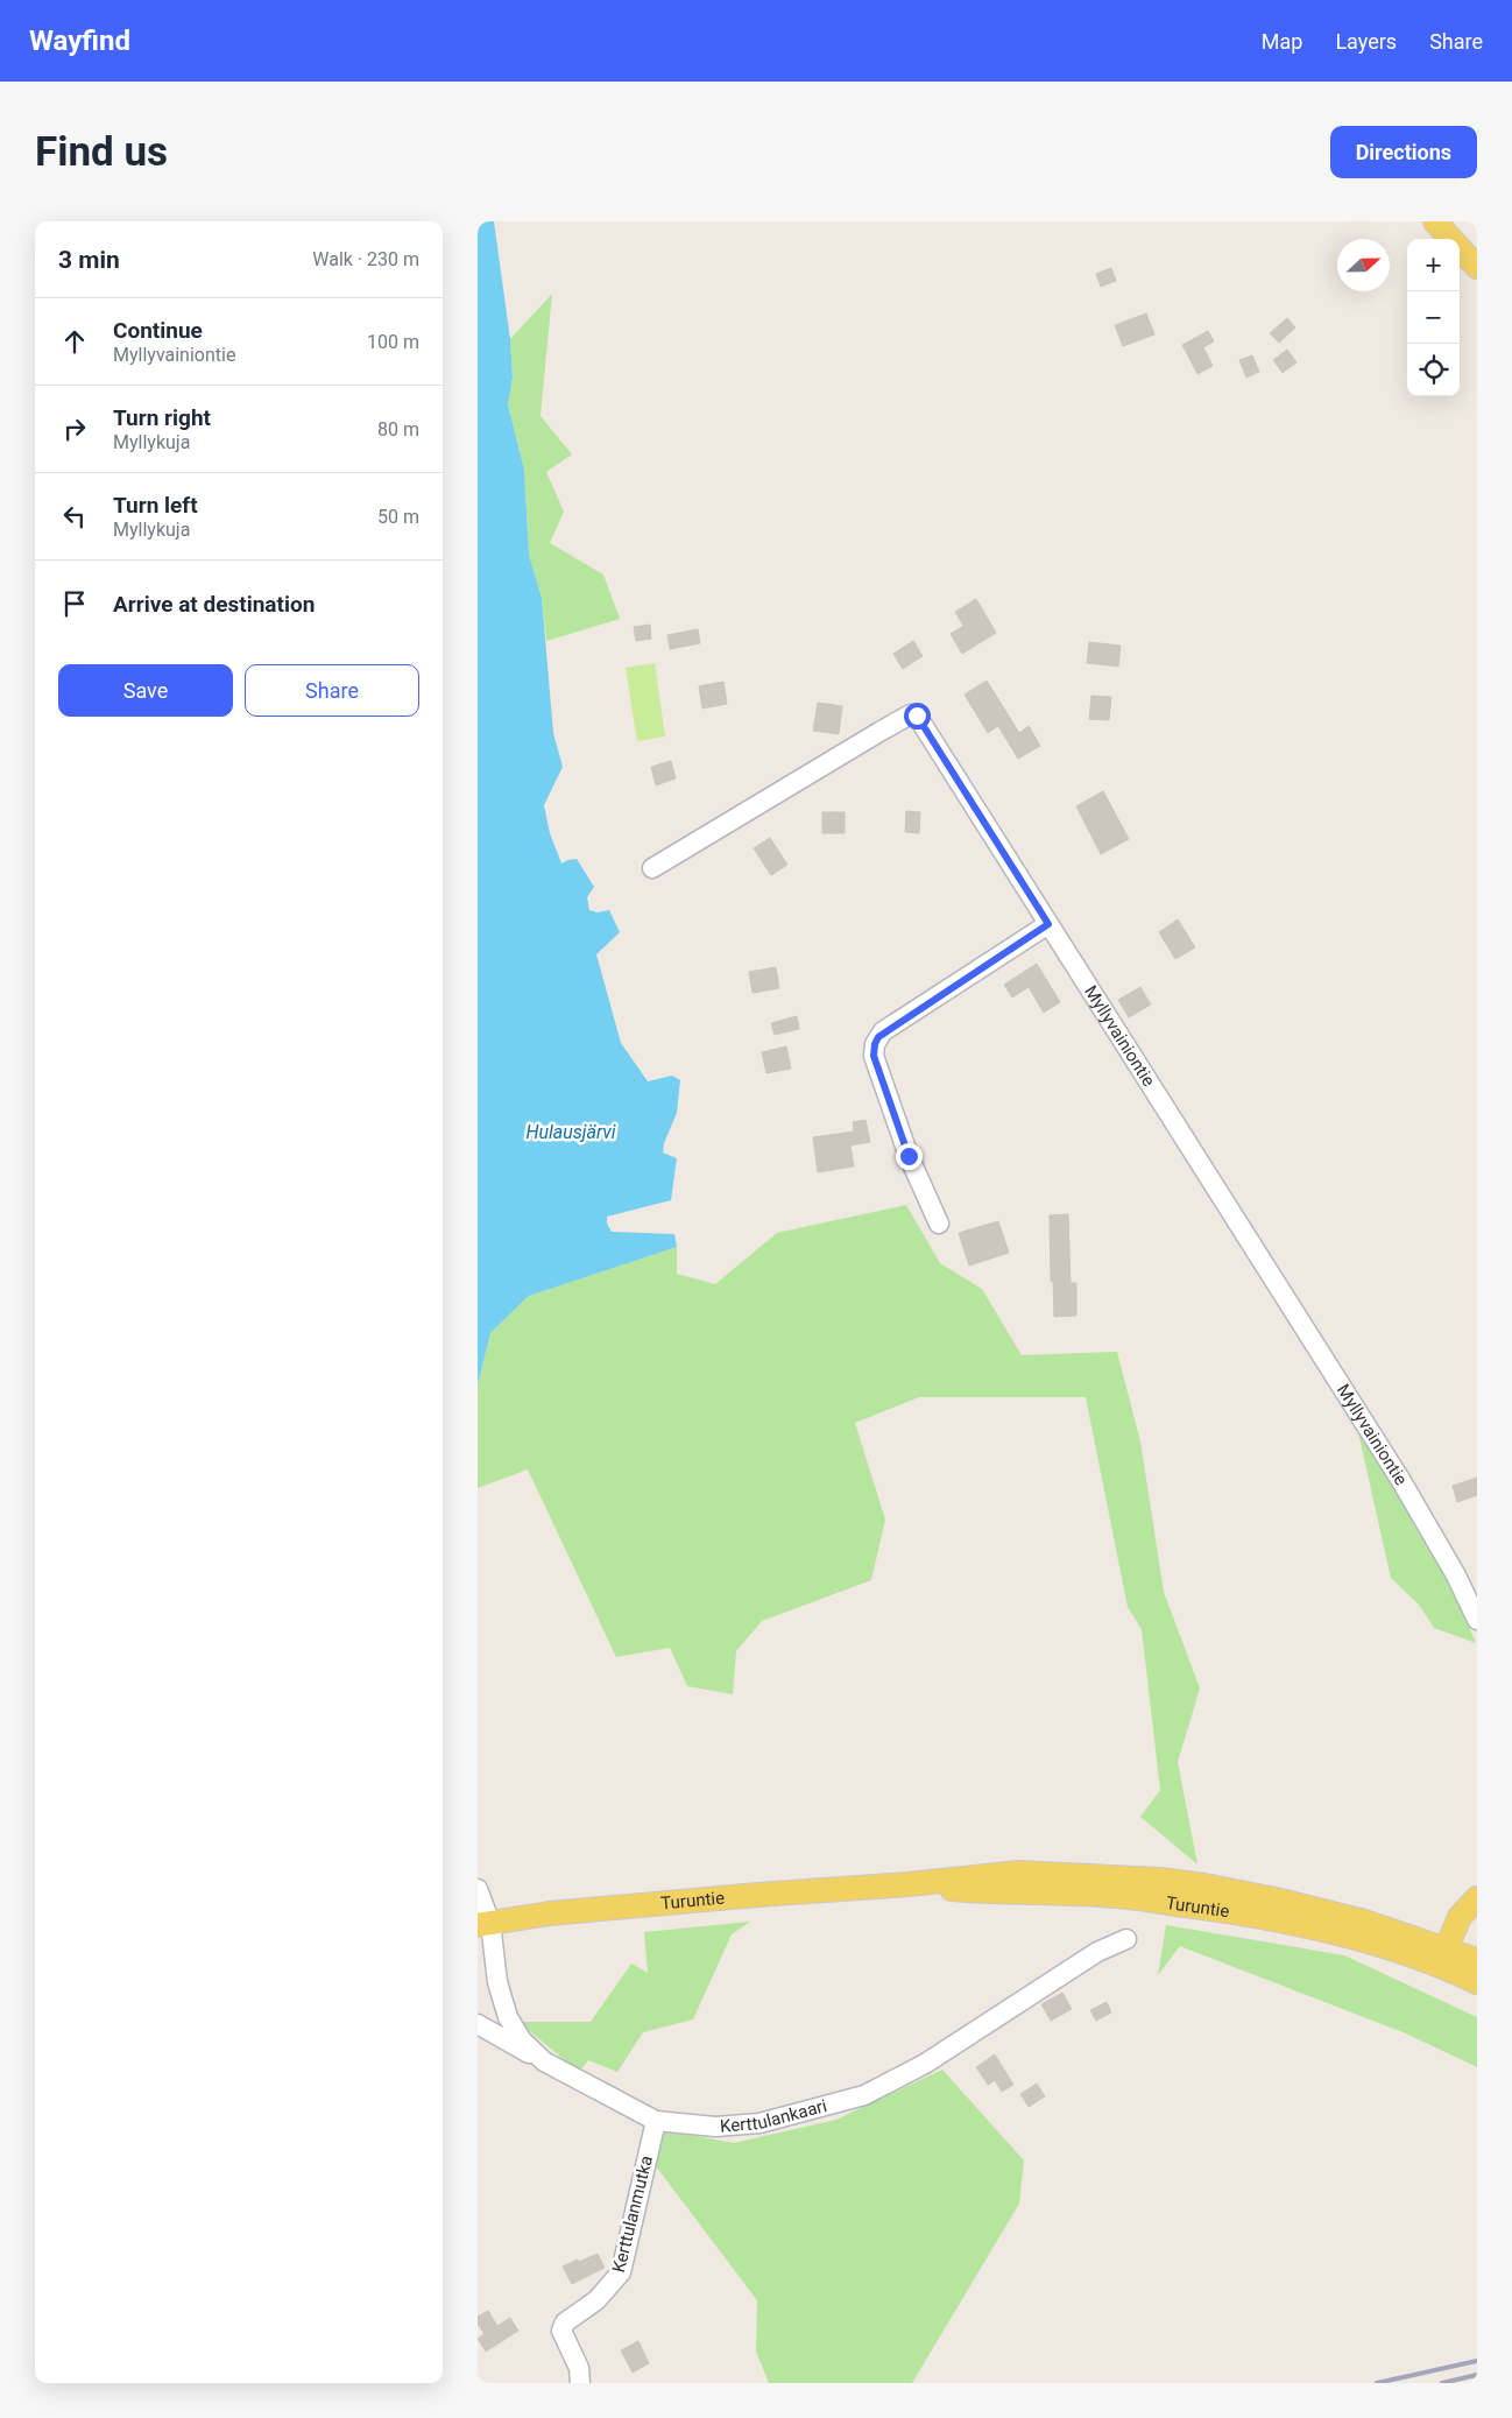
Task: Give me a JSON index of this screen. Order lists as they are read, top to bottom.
{
  "streets": {
    "main road": ["Turuntie"],
    "street": ["Myllyvainiontie", "Kerttulankaari", "Kerttulanmutka"]
  },
  "crossings": [
    ["Turuntie", "Kerttulankaari"],
    ["Kerttulankaari", "Kerttulanmutka"]
  ],
  "water": ["Hulausjärvi"],
  "north": "right",
  "page": {
    "header": "Wayfind",
    "nav": ["Map", "Layers", "Share"],
    "buttons": [
      "Directions",
      ["Save", "Share"]
    ],
    "title": "Find us",
    "heading": ["3 min", "Walk · 230 m"],
    "map_buttons": ["+", "−"],
    "list": [
      ["Continue", "Myllyvainiontie", "100 m"],
      ["Turn right", "Myllykuja", "80 m"],
      ["Turn left", "Myllykuja", "50 m"],
      "Arrive at destination"
    ]
  }
}
